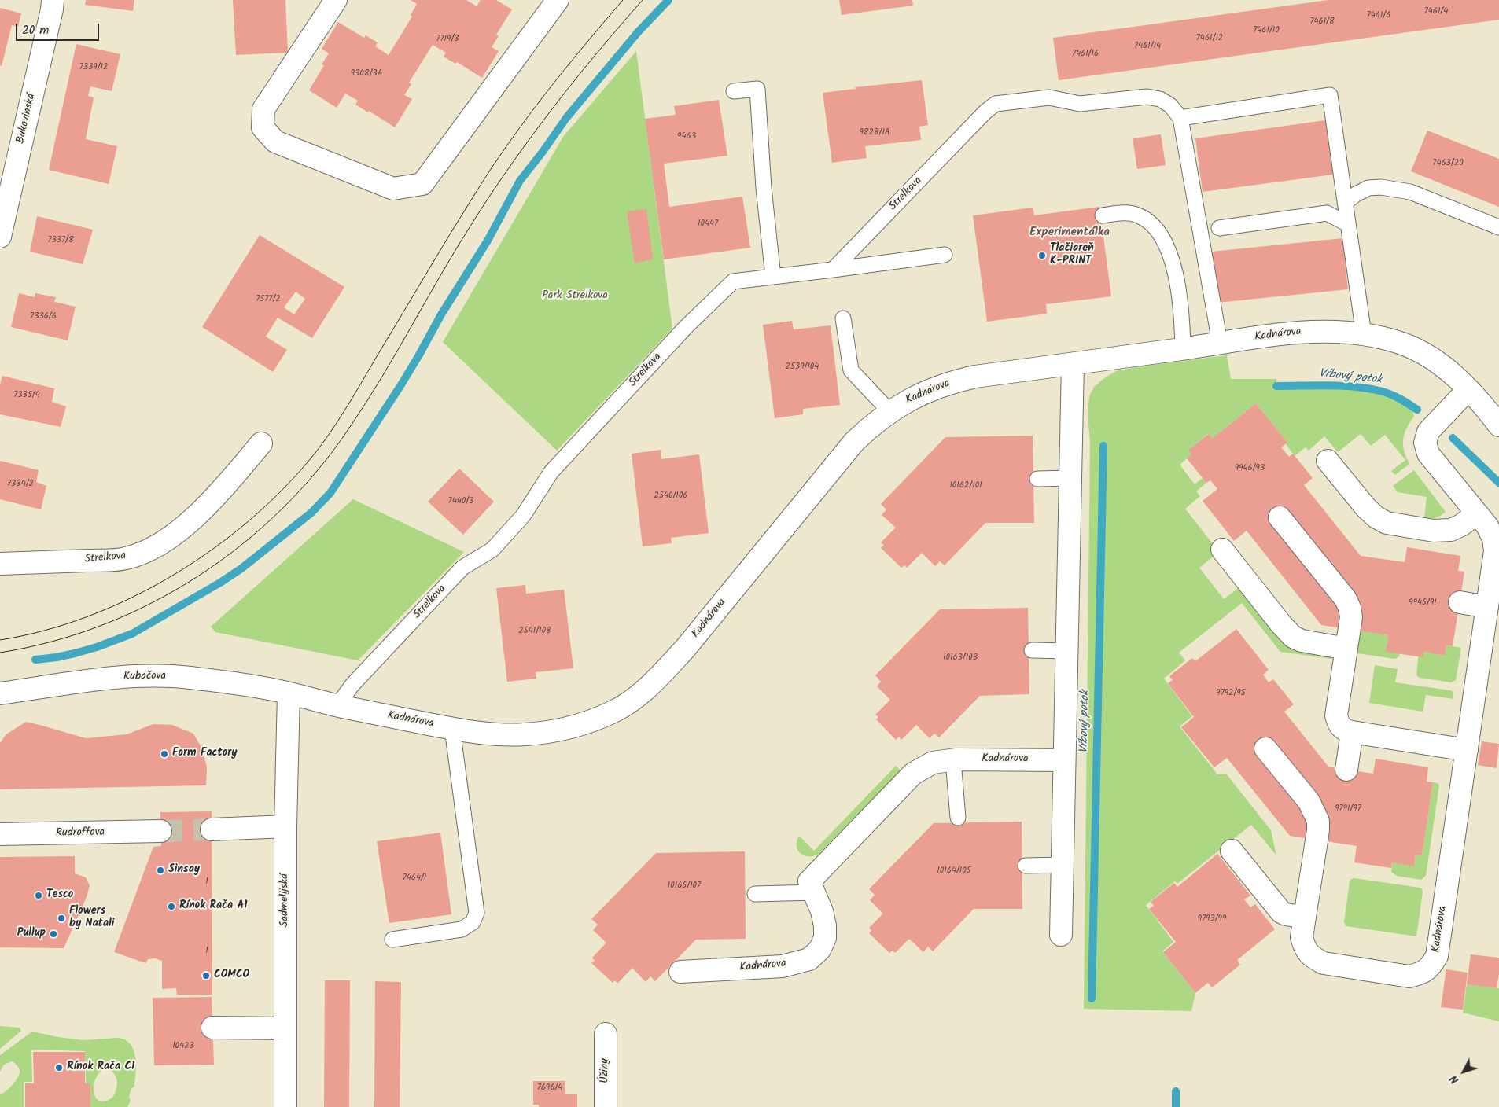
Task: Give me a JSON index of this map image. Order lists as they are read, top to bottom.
{
  "streets": {
    "street": [
      "Bukovinská",
      "Strelkova",
      "Kadnárova",
      "Kubačova",
      "Rudroffova",
      "Sadmelijská",
      "Úžiny"
    ]
  },
  "crossings": [
    ["Strelkova", "Kadnárova"],
    ["Kadnárova", "Kubačova"],
    ["Kadnárova", "Sadmelijská"],
    ["Kubačova", "Sadmelijská"]
  ],
  "districts": ["Experimentálka"],
  "water": ["Vŕbový potok"],
  "parks": ["Park Strelkova"],
  "places": [
    "Tlačiareň K-PRINT",
    "Form Factory",
    "Sinsay",
    "Tesco",
    "Rínok Rača A1",
    "Flowers by Natali",
    "Pullup",
    "COMCO",
    "Rínok Rača C1"
  ],
  "house_numbers": [
    "7461/4",
    "7461/6",
    "7461/8",
    "7461/10",
    "7461/12",
    "7719/3",
    "7461/14",
    "7461/16",
    "7339/12",
    "9308/3A",
    "9828/1A",
    "9463",
    "7463/20",
    "10447",
    "7337/8",
    "7577/2",
    "7336/6",
    "2539/104",
    "7335/4",
    "9946/93",
    "7334/2",
    "10162/101",
    "2540/106",
    "7440/3",
    "9945/91",
    "2541/108",
    "10163/103",
    "9792/95",
    "9791/97",
    "10164/105",
    "7464/1",
    "1",
    "10165/107",
    "9793/99",
    "1",
    "10423",
    "7696/4"
  ],
  "scale_bar": "20 m",
  "north": "bottom left"
}
